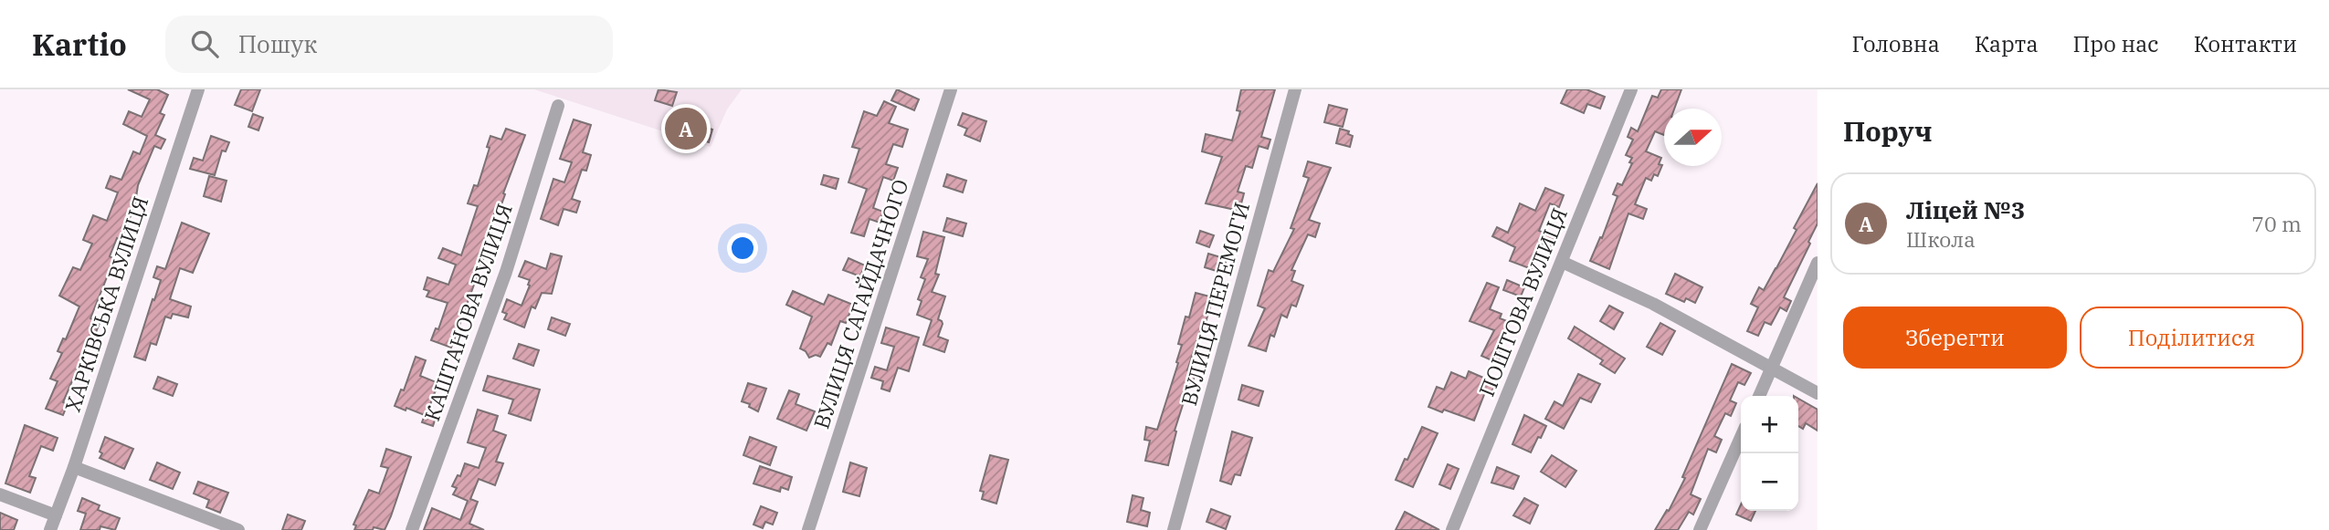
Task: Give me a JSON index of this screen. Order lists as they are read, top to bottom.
{
  "streets": {
    "street": [
      "ПОШТОВА ВУЛИЦЯ",
      "ХАРКІВСЬКА ВУЛИЦЯ",
      "ВУЛИЦЯ САГАЙДАЧНОГО",
      "ВУЛИЦЯ ПЕРЕМОГИ",
      "КАШТАНОВА ВУЛИЦЯ"
    ]
  },
  "north": "right",
  "page": {
    "header": "Kartio",
    "search": "Пошук",
    "nav": [
      "Головна",
      "Карта",
      "Про нас",
      "Контакти"
    ],
    "heading": "Поруч",
    "pins": "A",
    "list": [
      {
        "mark": "A",
        "name": "Ліцей №3",
        "note": "Школа",
        "value": "70 m"
      }
    ],
    "buttons": ["Зберегти", "Поділитися"],
    "map_buttons": ["+", "−"]
  }
}
